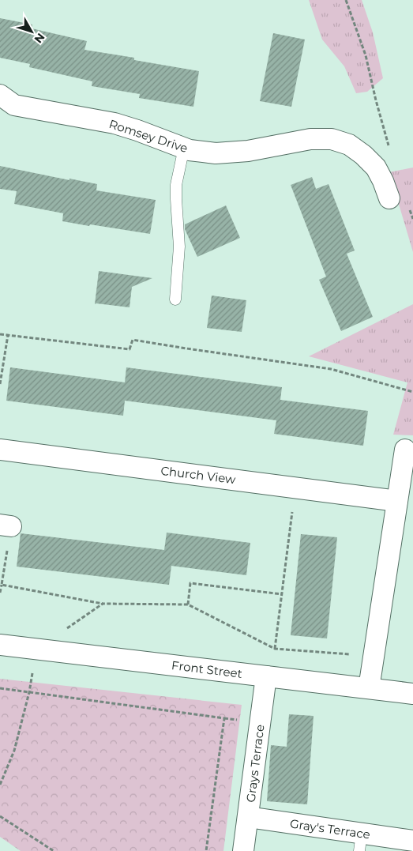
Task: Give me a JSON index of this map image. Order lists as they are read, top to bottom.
{
  "streets": {
    "street": [
      "Romsey Drive",
      "Church View",
      "Front Street",
      "Grays Terrace",
      "Gray's Terrace"
    ]
  },
  "crossings": [
    ["Front Street", "Grays Terrace"],
    ["Grays Terrace", "Gray's Terrace"]
  ],
  "north": "bottom right"
}
